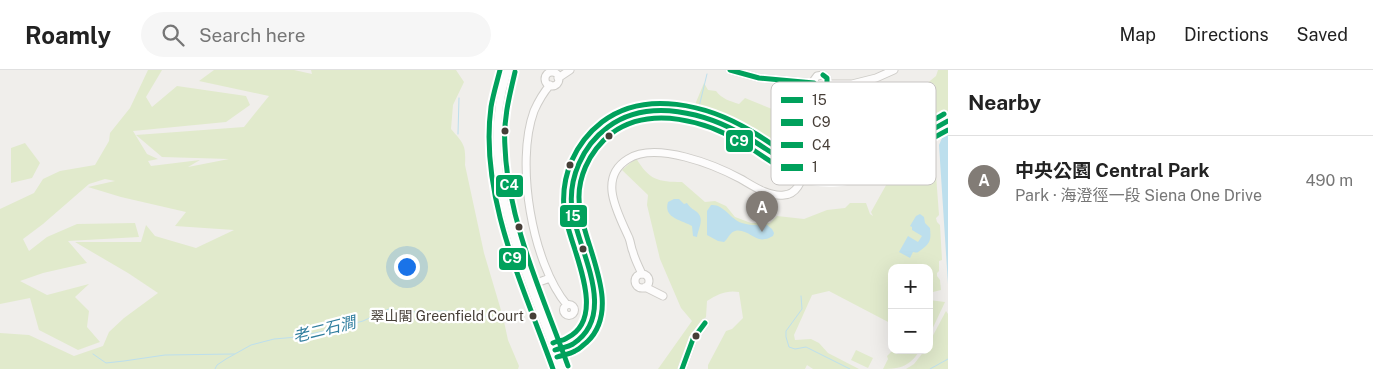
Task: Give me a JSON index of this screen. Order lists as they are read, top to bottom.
{
  "water": ["老二石澗"],
  "places": ["翠山閣 Greenfield Court"],
  "lines": [
    "transit line 15",
    "transit line C9",
    "transit line C4",
    "transit line 1"
  ],
  "legend": [
    "15",
    "C9",
    "C4",
    "1"
  ],
  "page": {
    "header": "Roamly",
    "search": "Search here",
    "nav": ["Map", "Directions", "Saved"],
    "heading": "Nearby",
    "list": [
      {
        "mark": "A",
        "name": "中央公園 Central Park",
        "note": "Park · 海澄徑一段 Siena One Drive",
        "value": "490 m"
      }
    ],
    "pins": "A",
    "map_buttons": ["+", "−"]
  }
}
